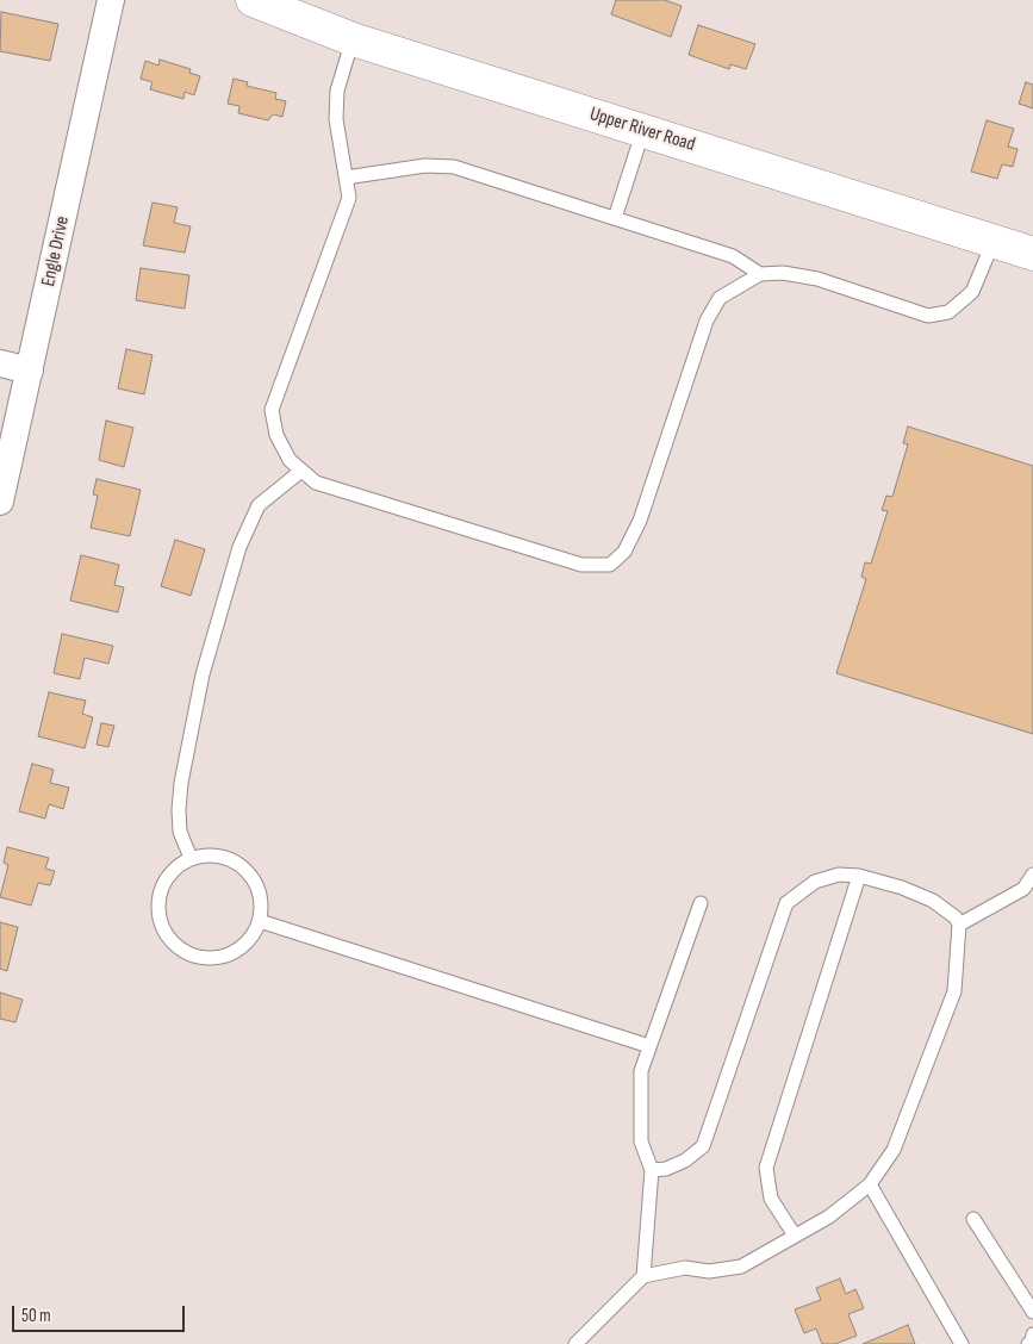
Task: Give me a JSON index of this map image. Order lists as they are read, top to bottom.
{
  "streets": {
    "street": ["Upper River Road", "Engle Drive"]
  },
  "scale_bar": "50 m"
}
